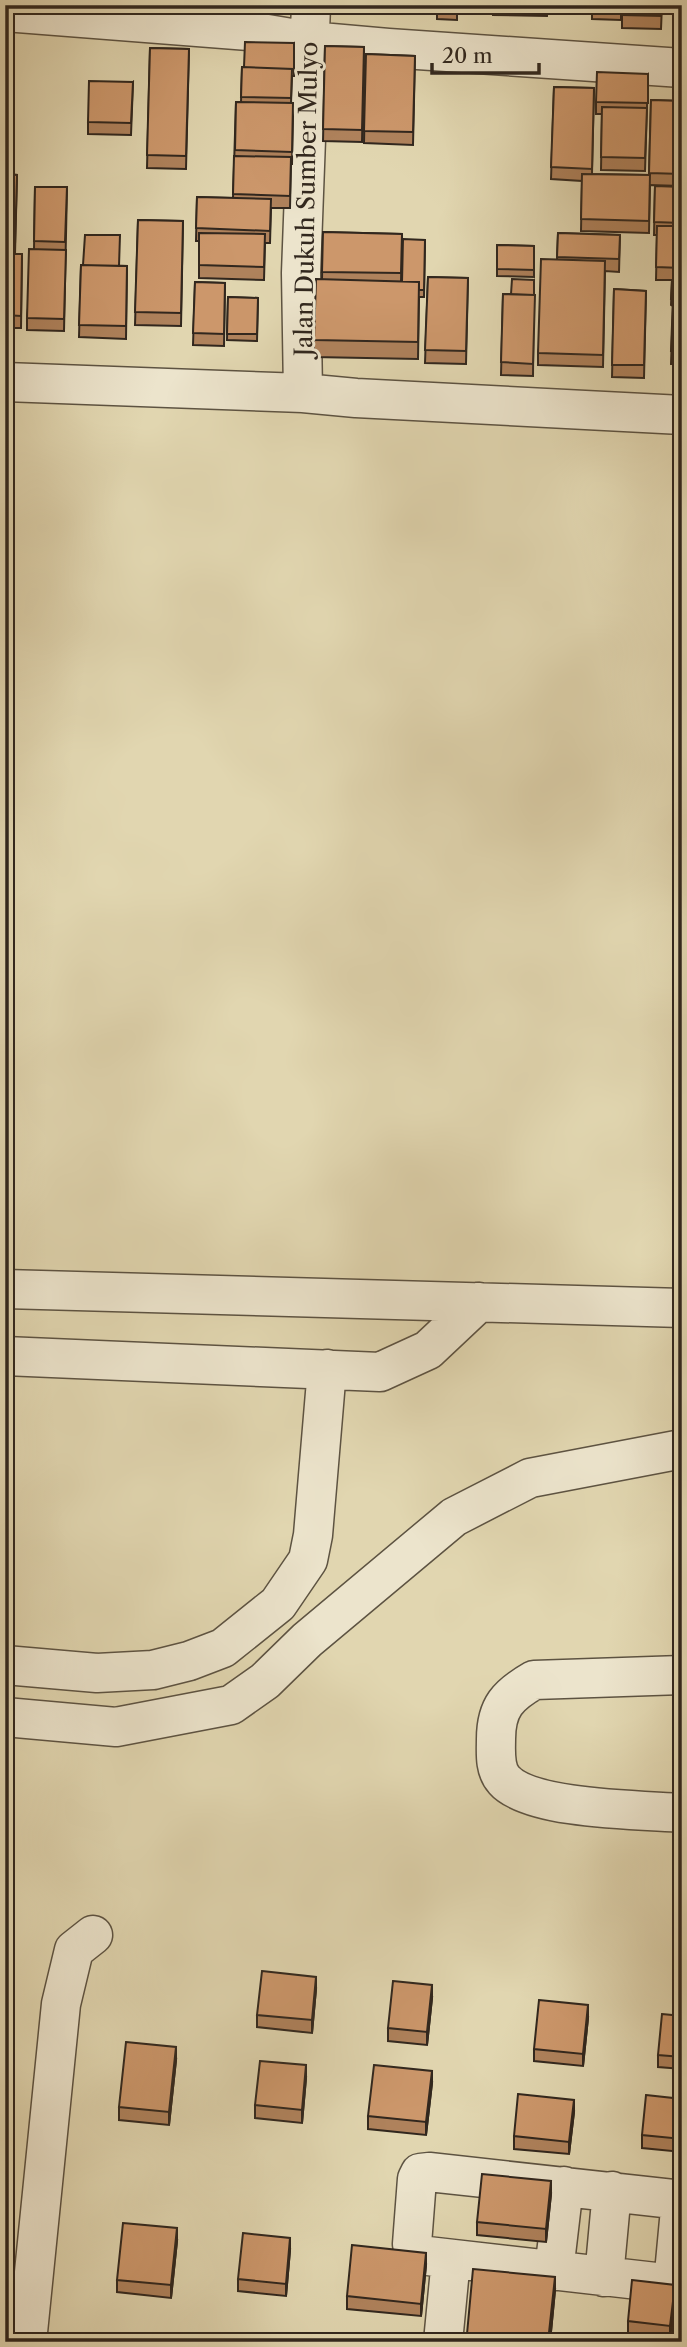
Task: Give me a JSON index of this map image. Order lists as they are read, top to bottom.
{
  "streets": {
    "street": ["Jalan Dukuh Sumber Mulyo"]
  },
  "scale_bar": "20 m"
}
